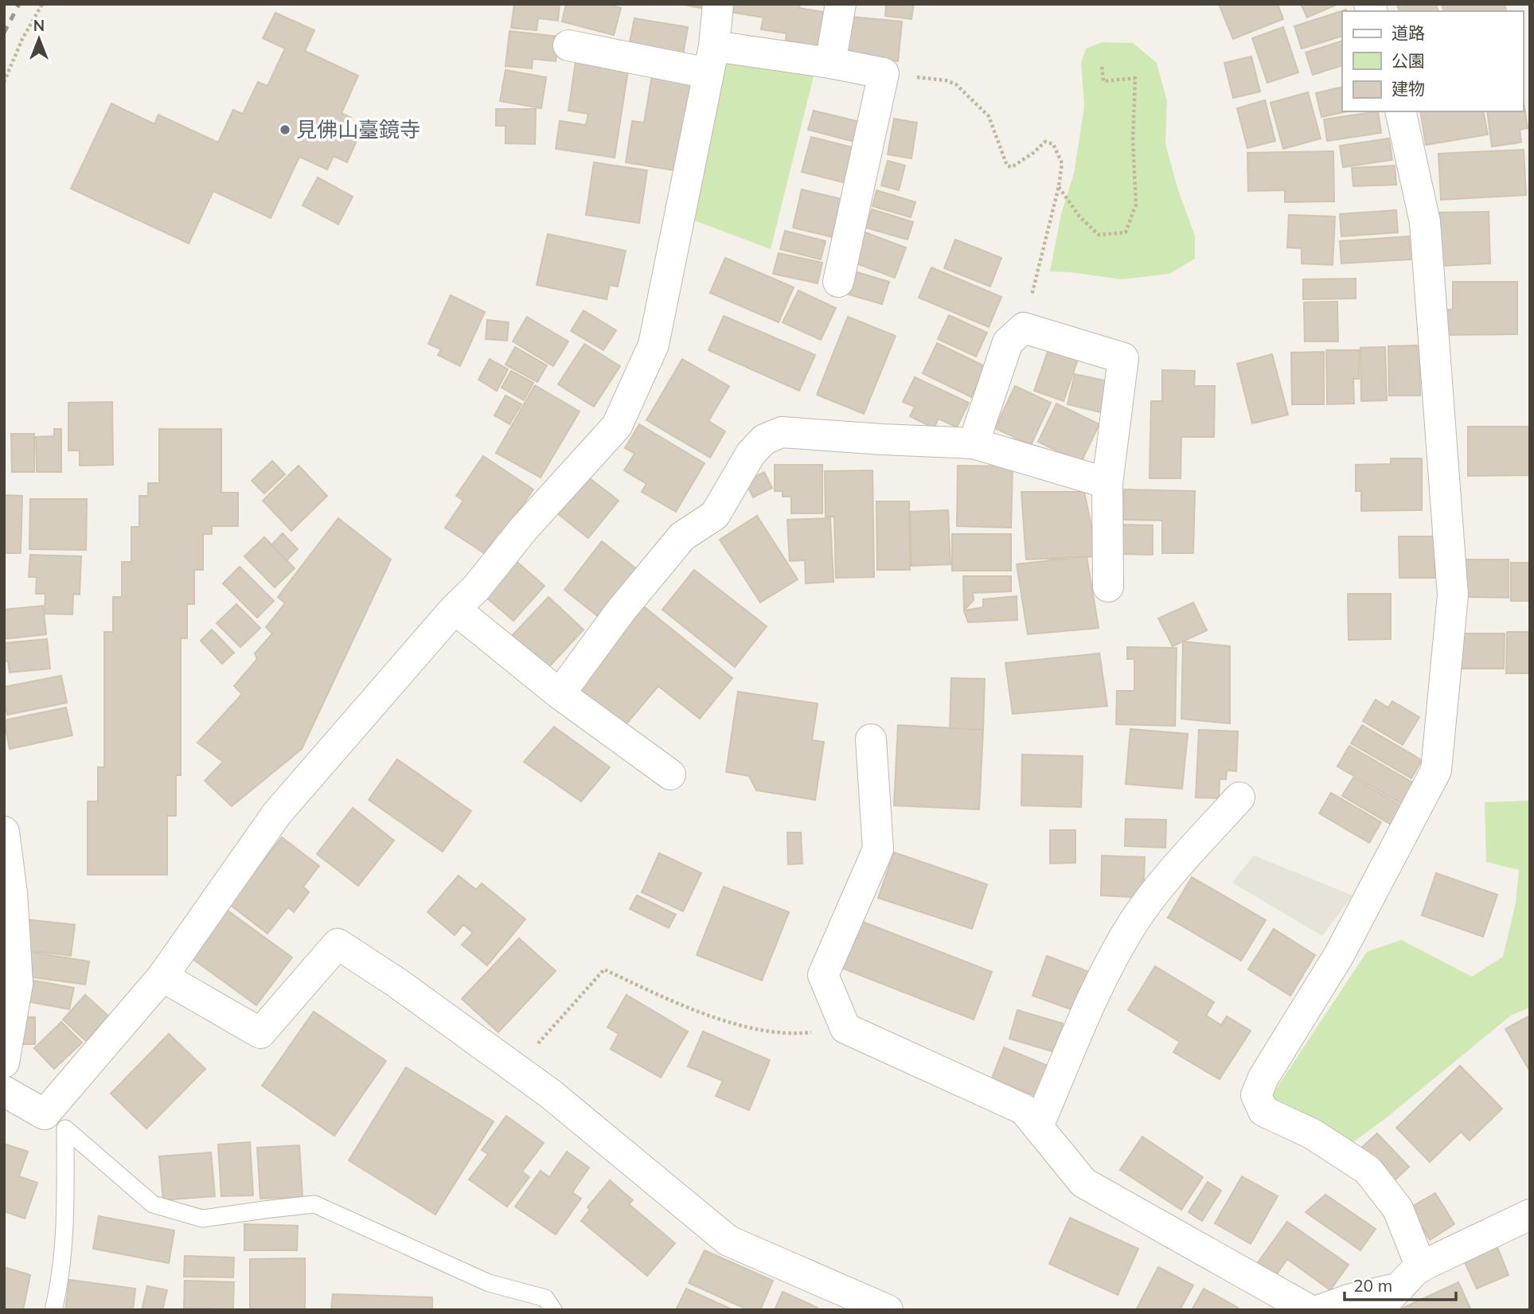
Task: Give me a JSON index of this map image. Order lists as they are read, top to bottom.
{
  "places": ["見佛山臺鏡寺"],
  "legend": ["道路", "公園", "建物"],
  "scale_bar": "20 m",
  "north": "top"
}
